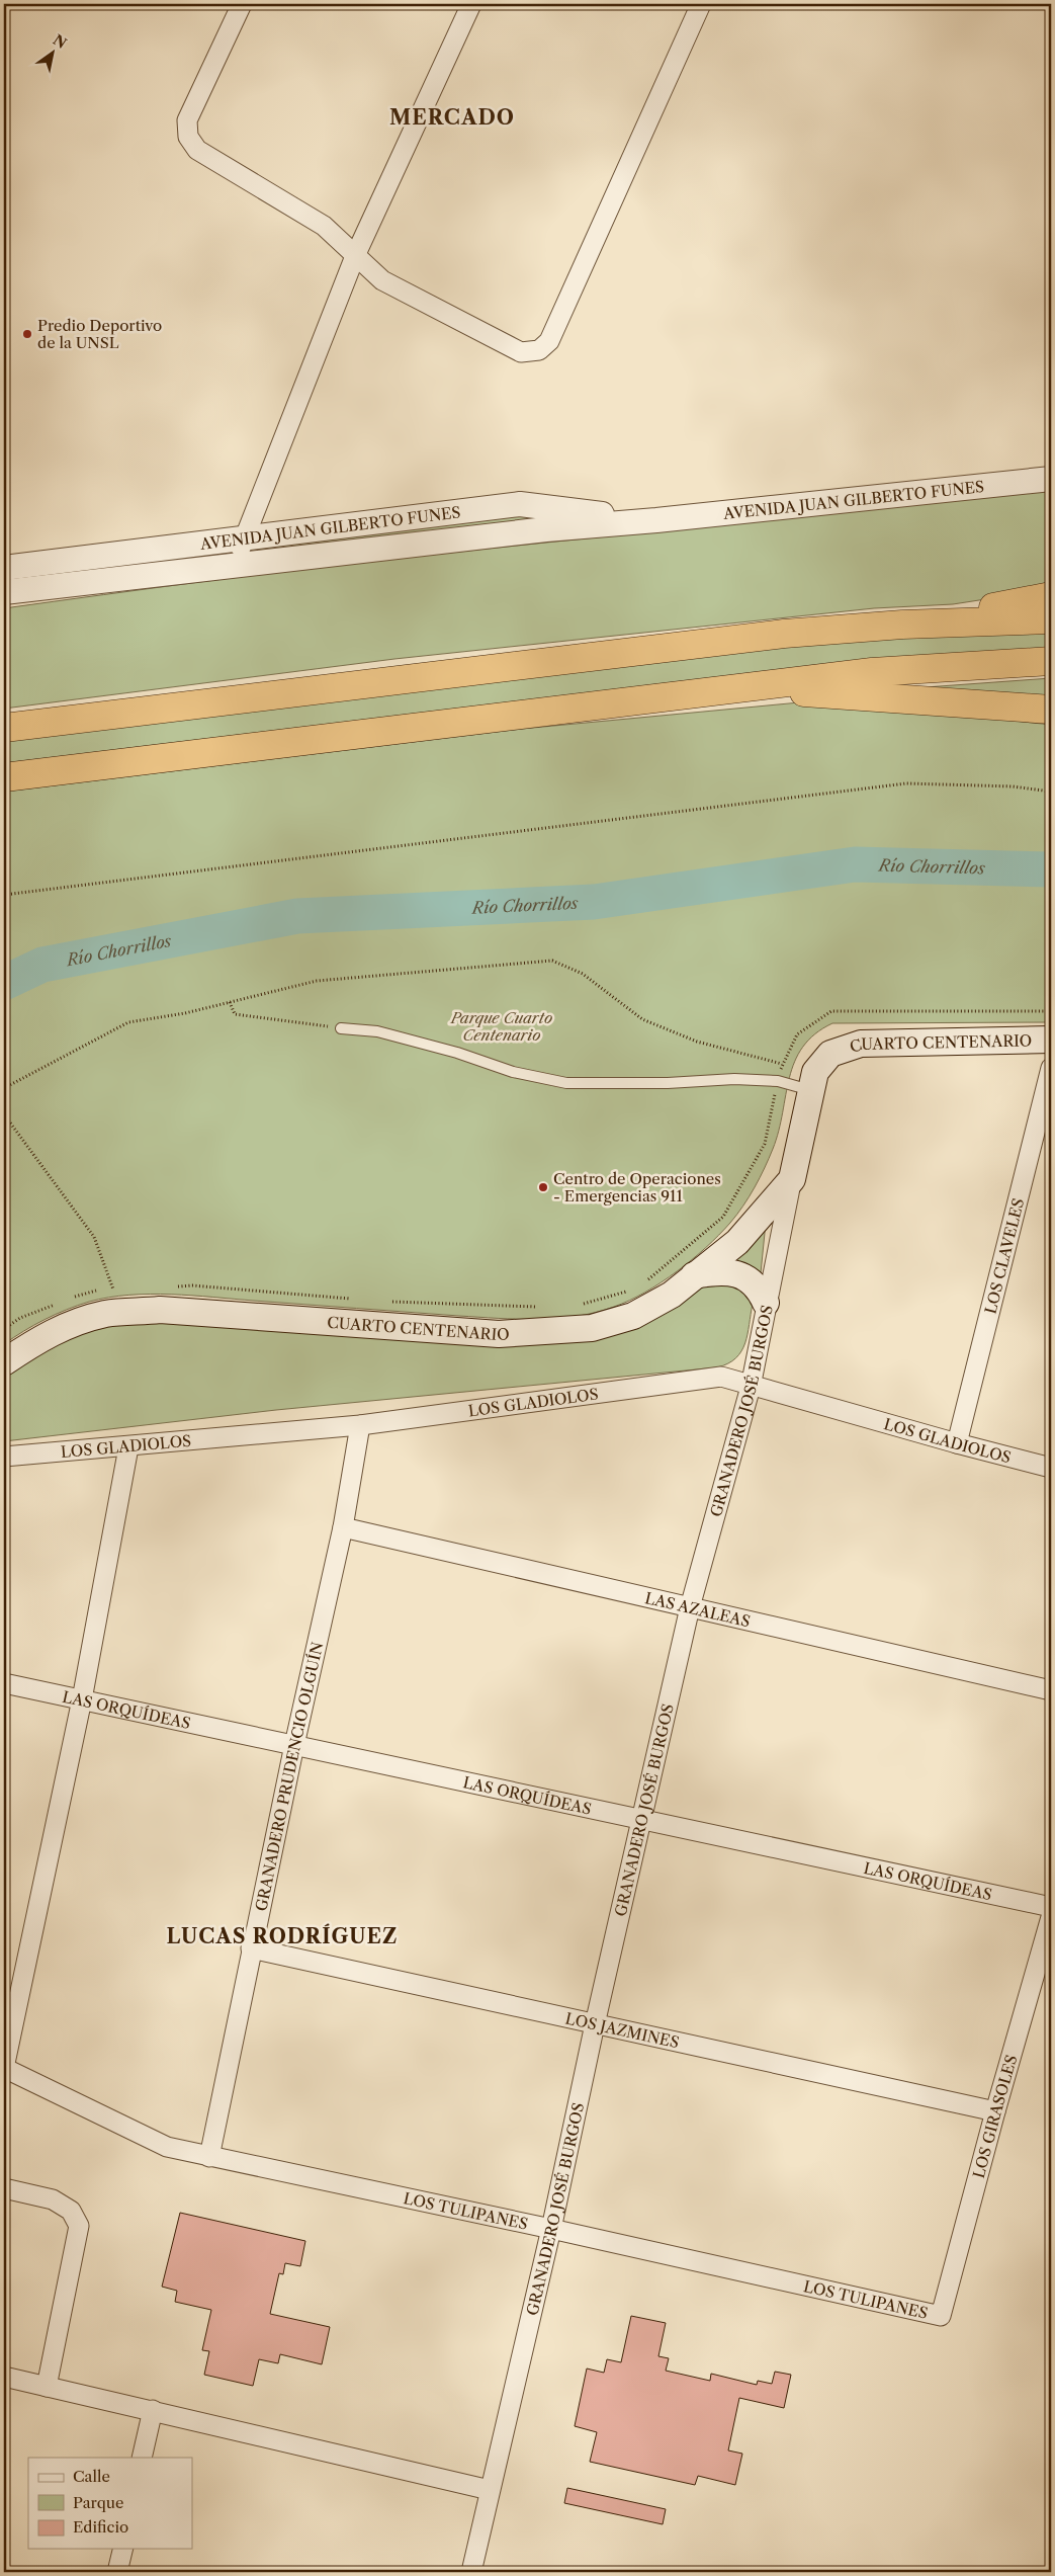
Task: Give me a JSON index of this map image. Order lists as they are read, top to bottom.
{
  "streets": {
    "main road": ["CUARTO CENTENARIO", "GRANADERO JOSÉ BURGOS"],
    "street": [
      "AVENIDA JUAN GILBERTO FUNES",
      "LOS CLAVELES",
      "LOS GLADIOLOS",
      "LAS AZALEAS",
      "LAS ORQUÍDEAS",
      "GRANADERO PRUDENCIO OLGUÍN",
      "LOS JAZMINES",
      "LOS GIRASOLES",
      "LOS TULIPANES"
    ]
  },
  "crossings": [
    ["CUARTO CENTENARIO", "GRANADERO JOSÉ BURGOS"],
    ["LOS CLAVELES", "LOS GLADIOLOS"],
    ["LOS GLADIOLOS", "GRANADERO JOSÉ BURGOS"],
    ["LOS GLADIOLOS", "GRANADERO PRUDENCIO OLGUÍN"],
    ["GRANADERO JOSÉ BURGOS", "LAS AZALEAS"],
    ["GRANADERO JOSÉ BURGOS", "LAS ORQUÍDEAS"],
    ["GRANADERO JOSÉ BURGOS", "LOS JAZMINES"],
    ["GRANADERO JOSÉ BURGOS", "LOS TULIPANES"],
    ["LAS AZALEAS", "GRANADERO PRUDENCIO OLGUÍN"],
    ["LAS ORQUÍDEAS", "GRANADERO PRUDENCIO OLGUÍN"],
    ["GRANADERO PRUDENCIO OLGUÍN", "LOS JAZMINES"],
    ["GRANADERO PRUDENCIO OLGUÍN", "LOS TULIPANES"],
    ["LOS JAZMINES", "LOS GIRASOLES"],
    ["LOS GIRASOLES", "LOS TULIPANES"]
  ],
  "districts": ["MERCADO", "LUCAS RODRÍGUEZ"],
  "water": ["Río Chorrillos"],
  "parks": ["Parque Cuarto Centenario"],
  "places": ["Predio Deportivo de la UNSL", "Centro de Operaciones - Emergencias 911"],
  "legend": ["Calle", "Parque", "Edificio"],
  "north": "top right"
}
